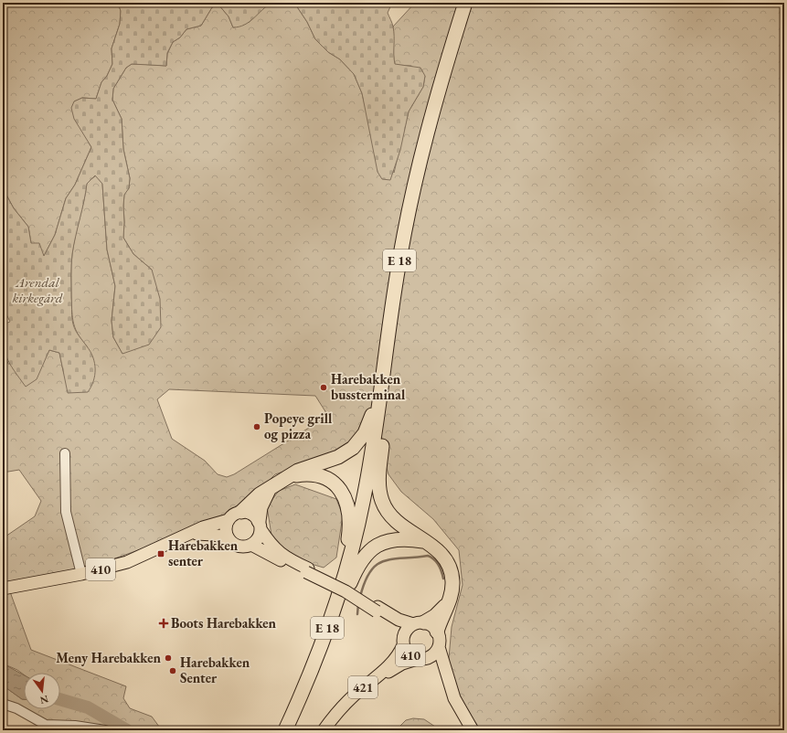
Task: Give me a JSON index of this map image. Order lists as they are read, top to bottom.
{
  "streets": {
    "highway": ["E 18"],
    "main road": ["410", "421"]
  },
  "crossings": [
    ["E 18", "410"],
    ["E 18", "421"],
    ["410", "421"]
  ],
  "parks": ["Arendal kirkegård"],
  "places": {
    "other": [
      "Harebakken bussterminal",
      "Popeye grill og pizza",
      "Meny Harebakken",
      "Harebakken Senter"
    ],
    "transit": ["Harebakken senter"],
    "health": ["Boots Harebakken"]
  },
  "north": "bottom"
}
